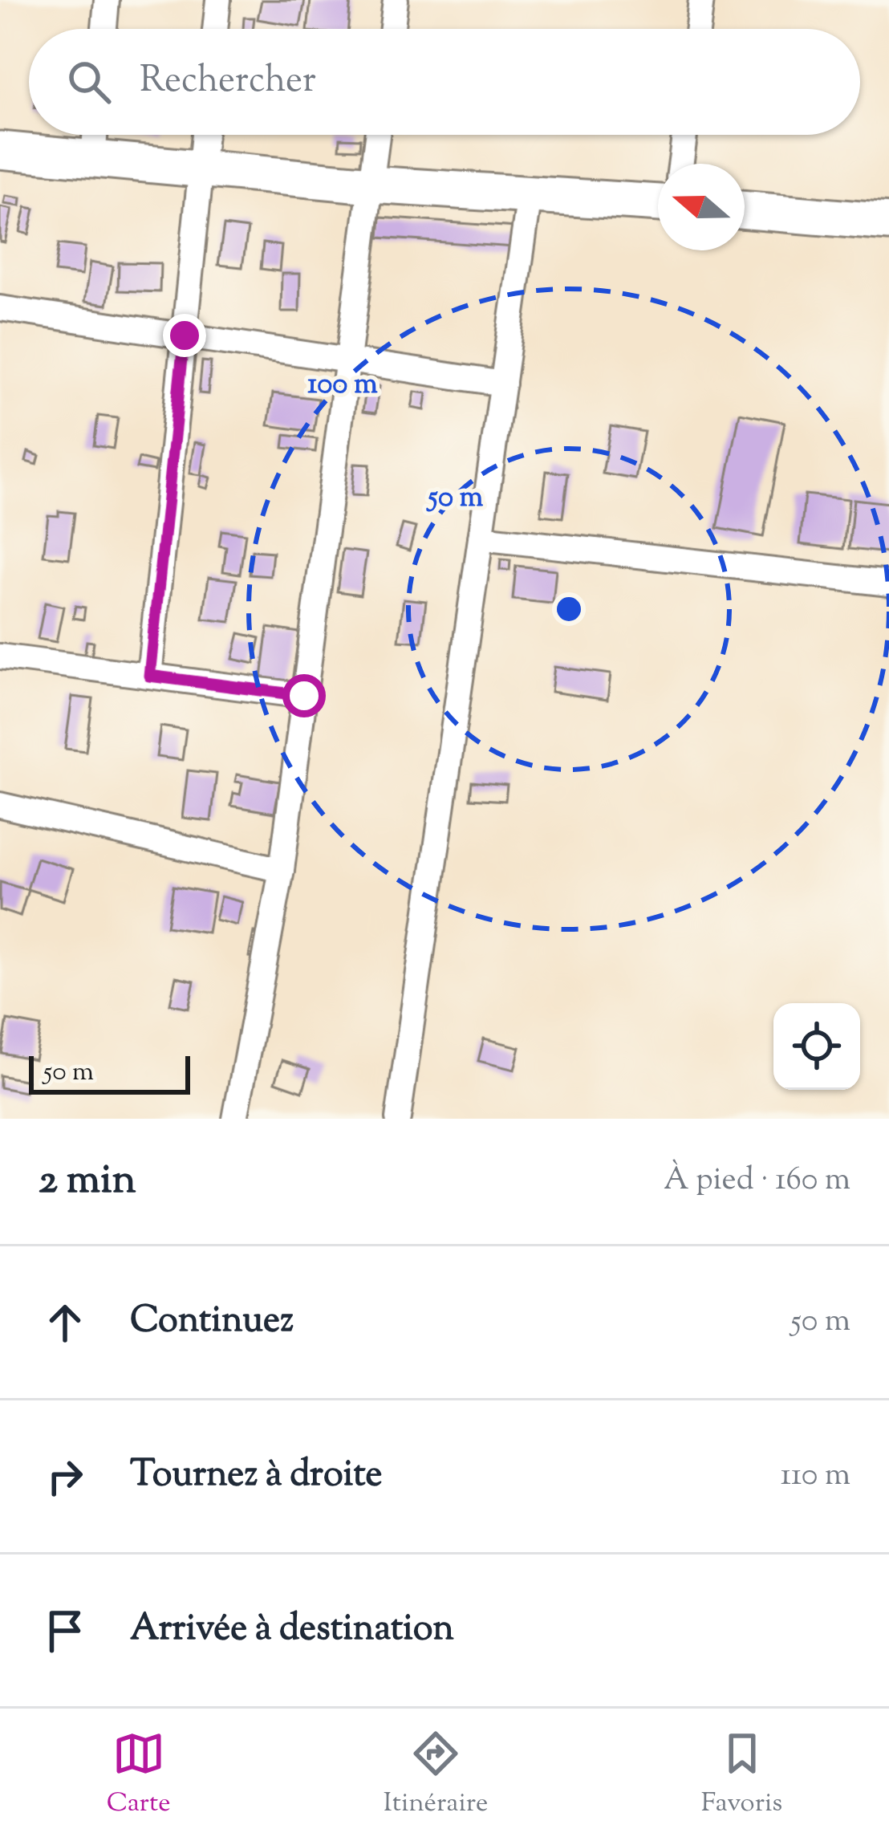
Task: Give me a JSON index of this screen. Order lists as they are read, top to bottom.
{
  "scale_bar": "50 m",
  "north": "left",
  "page": {
    "search": "Rechercher",
    "scale": "50 m",
    "heading": ["2 min", "À pied · 160 m"],
    "list": [
      ["Continuez", "50 m"],
      ["Tournez à droite", "110 m"],
      "Arrivée à destination"
    ],
    "nav": ["Carte", "Itinéraire", "Favoris"]
  },
  "rings": ["100 m", "50 m"]
}
